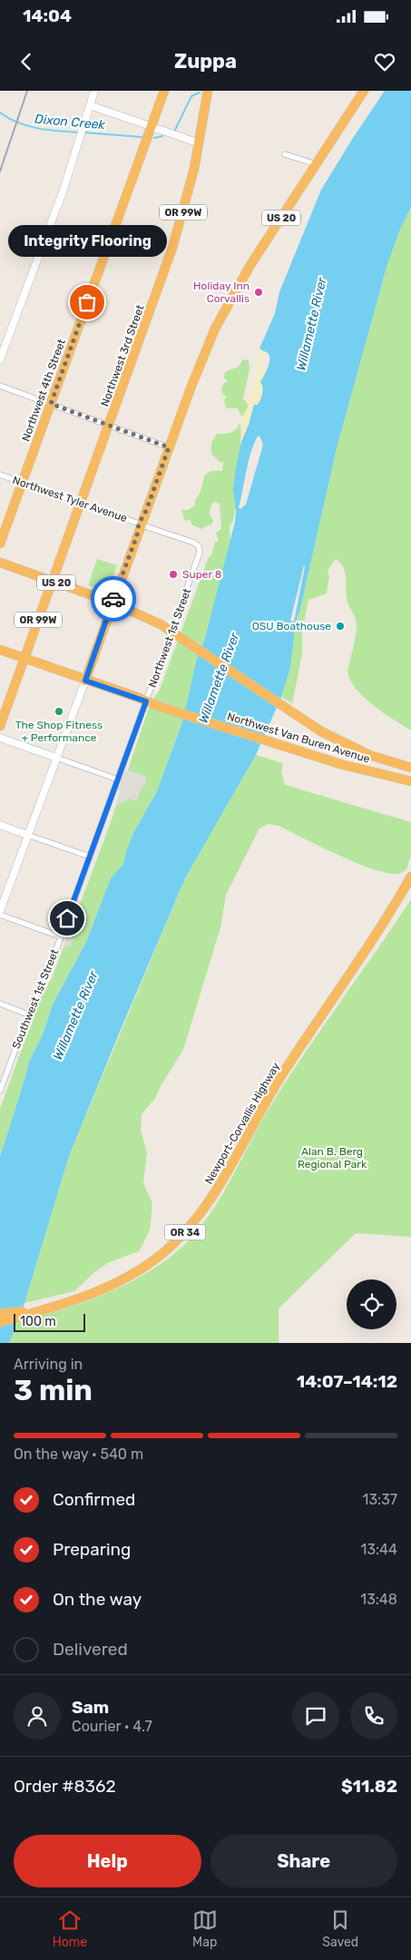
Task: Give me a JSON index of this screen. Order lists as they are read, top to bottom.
{
  "streets": {
    "highway": [
      "OR 99W",
      "US 20",
      "Northwest 3rd Street",
      "Northwest 4th Street",
      "Northwest Van Buren Avenue",
      "Newport-Corvallis Highway",
      "OR 34"
    ],
    "street": ["Northwest Tyler Avenue", "Northwest 1st Street", "Southwest 1st Street"]
  },
  "crossings": [
    ["US 20", "Northwest 3rd Street"],
    ["US 20", "Northwest Tyler Avenue"],
    ["US 20", "Northwest Van Buren Avenue"],
    ["Northwest 3rd Street", "Northwest Tyler Avenue"],
    ["Northwest 3rd Street", "Northwest Van Buren Avenue"],
    ["Northwest 4th Street", "Northwest Tyler Avenue"],
    ["Northwest Tyler Avenue", "Northwest 1st Street"],
    ["Northwest 1st Street", "Northwest Van Buren Avenue"],
    ["Northwest 1st Street", "Southwest 1st Street"],
    ["Newport-Corvallis Highway", "OR 34"]
  ],
  "water": ["Dixon Creek", "Willamette River"],
  "parks": ["Alan B. Berg Regional Park"],
  "places": [
    "Holiday Inn Corvallis",
    "Integrity Flooring",
    "Super 8",
    "OSU Boathouse",
    "The Shop Fitness + Performance"
  ],
  "scale_bar": "100 m",
  "page": {
    "status": "14:04",
    "header": "Zuppa",
    "bubble": "Integrity Flooring",
    "scale": "100 m",
    "heading": ["3 min", "Arriving in", "14:07–14:12"],
    "panel": [
      "Sam",
      "Courier · 4.7",
      "Order #8362",
      "$11.82"
    ],
    "bar": "On the way · 540 m",
    "list": [
      ["Confirmed", "13:37"],
      ["Preparing", "13:44"],
      ["On the way", "13:48"],
      "Delivered"
    ],
    "buttons": ["Help", "Share"],
    "tabs": ["Home", "Map", "Saved"]
  }
}
